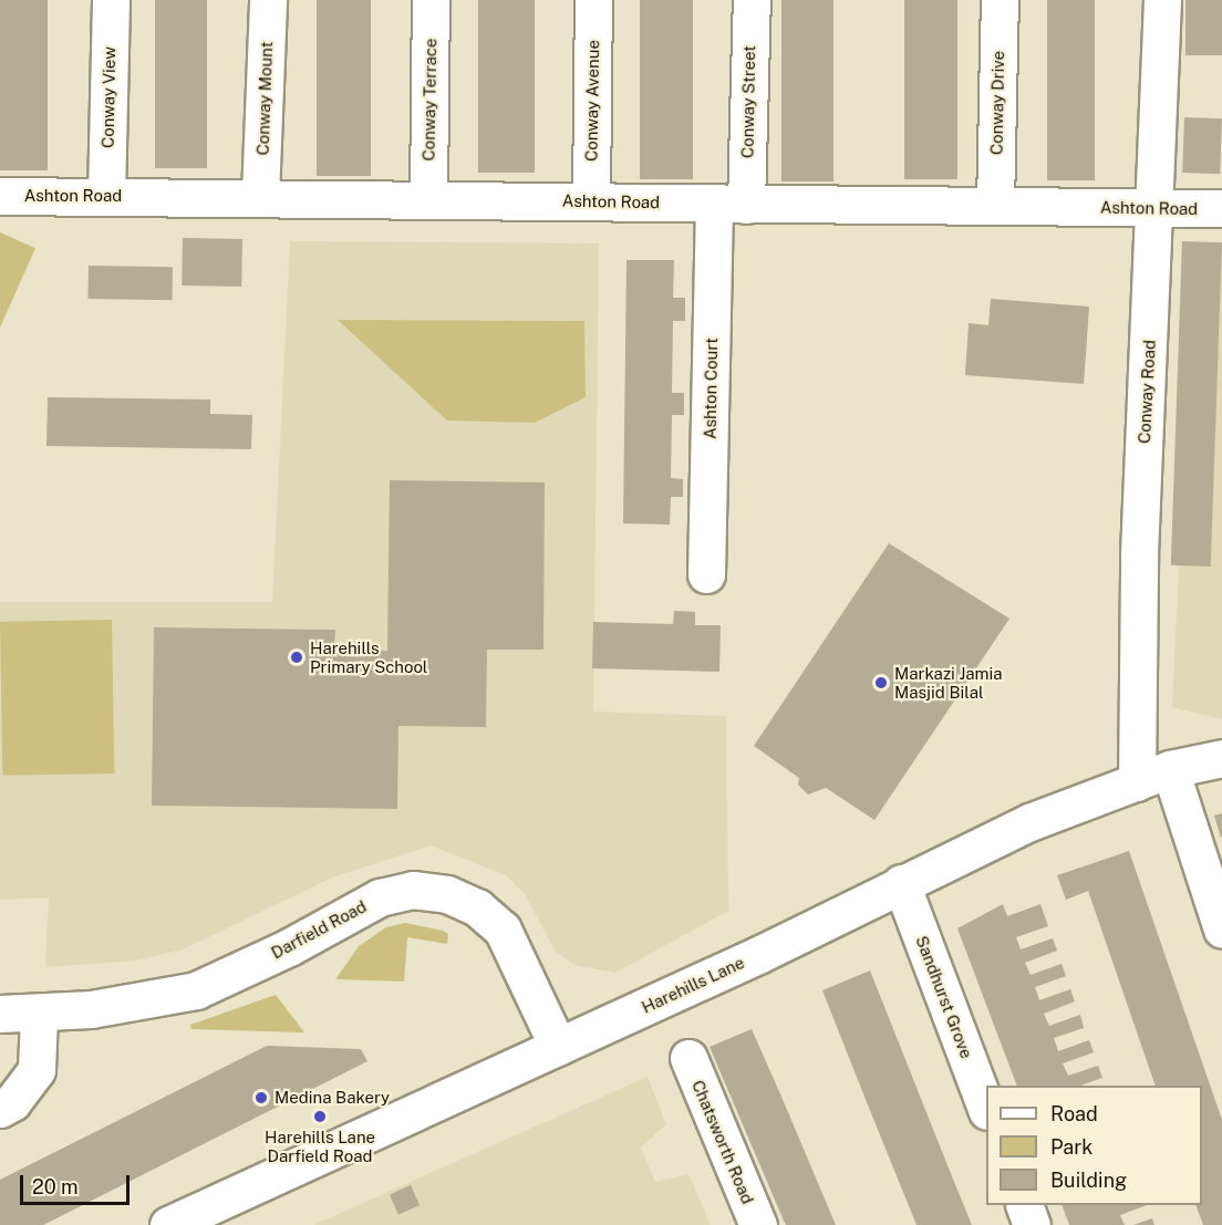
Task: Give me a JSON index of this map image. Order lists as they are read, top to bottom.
{
  "streets": {
    "street": [
      "Conway View",
      "Conway Mount",
      "Conway Terrace",
      "Conway Avenue",
      "Conway Street",
      "Conway Drive",
      "Ashton Road",
      "Ashton Court",
      "Conway Road",
      "Darfield Road",
      "Harehills Lane",
      "Sandhurst Grove",
      "Chatsworth Road"
    ]
  },
  "crossings": [
    ["Conway View", "Ashton Road"],
    ["Conway Mount", "Ashton Road"],
    ["Conway Terrace", "Ashton Road"],
    ["Conway Avenue", "Ashton Road"],
    ["Conway Street", "Ashton Road"],
    ["Conway Street", "Ashton Court"],
    ["Conway Drive", "Ashton Road"],
    ["Ashton Road", "Ashton Court"],
    ["Ashton Road", "Conway Road"],
    ["Conway Road", "Harehills Lane"],
    ["Darfield Road", "Harehills Lane"],
    ["Harehills Lane", "Sandhurst Grove"]
  ],
  "places": [
    "Harehills Primary School",
    "Markazi Jamia Masjid Bilal",
    "Medina Bakery",
    "Harehills Lane Darfield Road"
  ],
  "legend": ["Road", "Park", "Building"],
  "scale_bar": "20 m"
}
